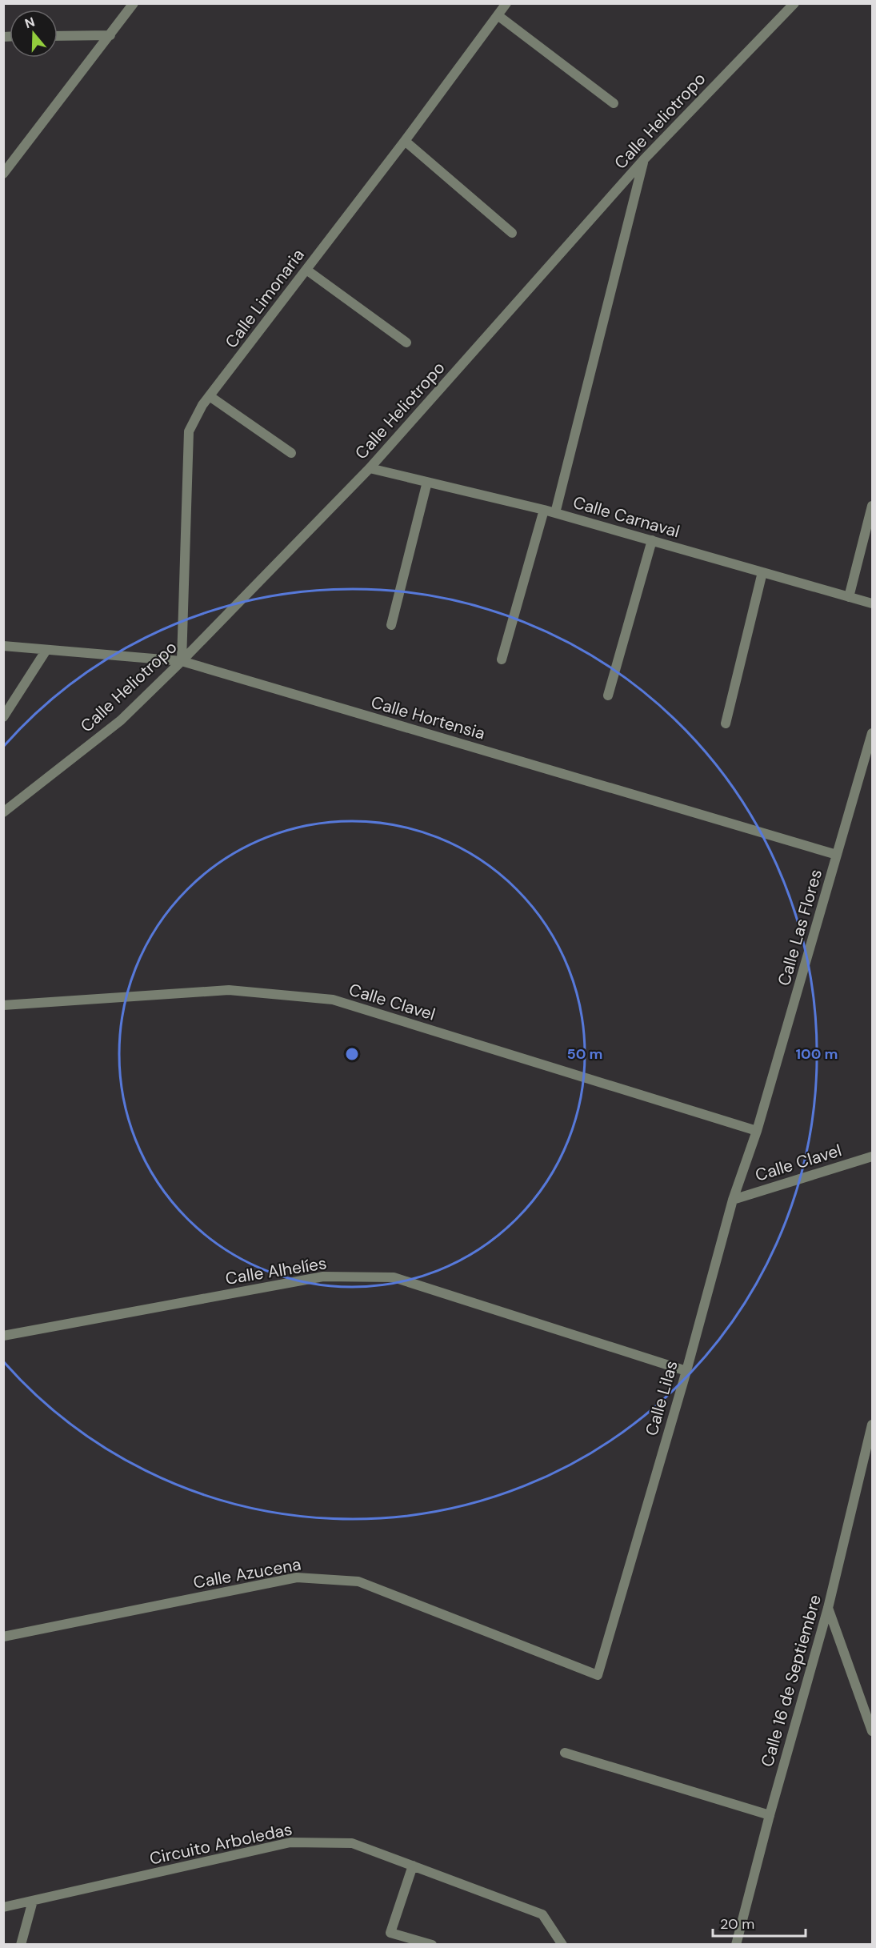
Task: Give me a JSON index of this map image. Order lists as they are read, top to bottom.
{
  "streets": {
    "street": [
      "Calle Heliotropo",
      "Calle Limonaria",
      "Calle Carnaval",
      "Calle Hortensia",
      "Calle Las Flores",
      "Calle Clavel",
      "Calle Alhelíes",
      "Calle Lilas",
      "Calle Azucena",
      "Calle 16 de Septiembre",
      "Circuito Arboledas"
    ]
  },
  "crossings": [
    ["Calle Heliotropo", "Calle Limonaria"],
    ["Calle Heliotropo", "Calle Carnaval"],
    ["Calle Heliotropo", "Calle Hortensia"],
    ["Calle Limonaria", "Calle Hortensia"],
    ["Calle Hortensia", "Calle Las Flores"],
    ["Calle Las Flores", "Calle Clavel"],
    ["Calle Las Flores", "Calle Lilas"],
    ["Calle Clavel", "Calle Lilas"],
    ["Calle Alhelíes", "Calle Lilas"],
    ["Calle Lilas", "Calle Azucena"]
  ],
  "scale_bar": "20 m",
  "north": "top",
  "rings": ["50 m", "100 m"]
}
